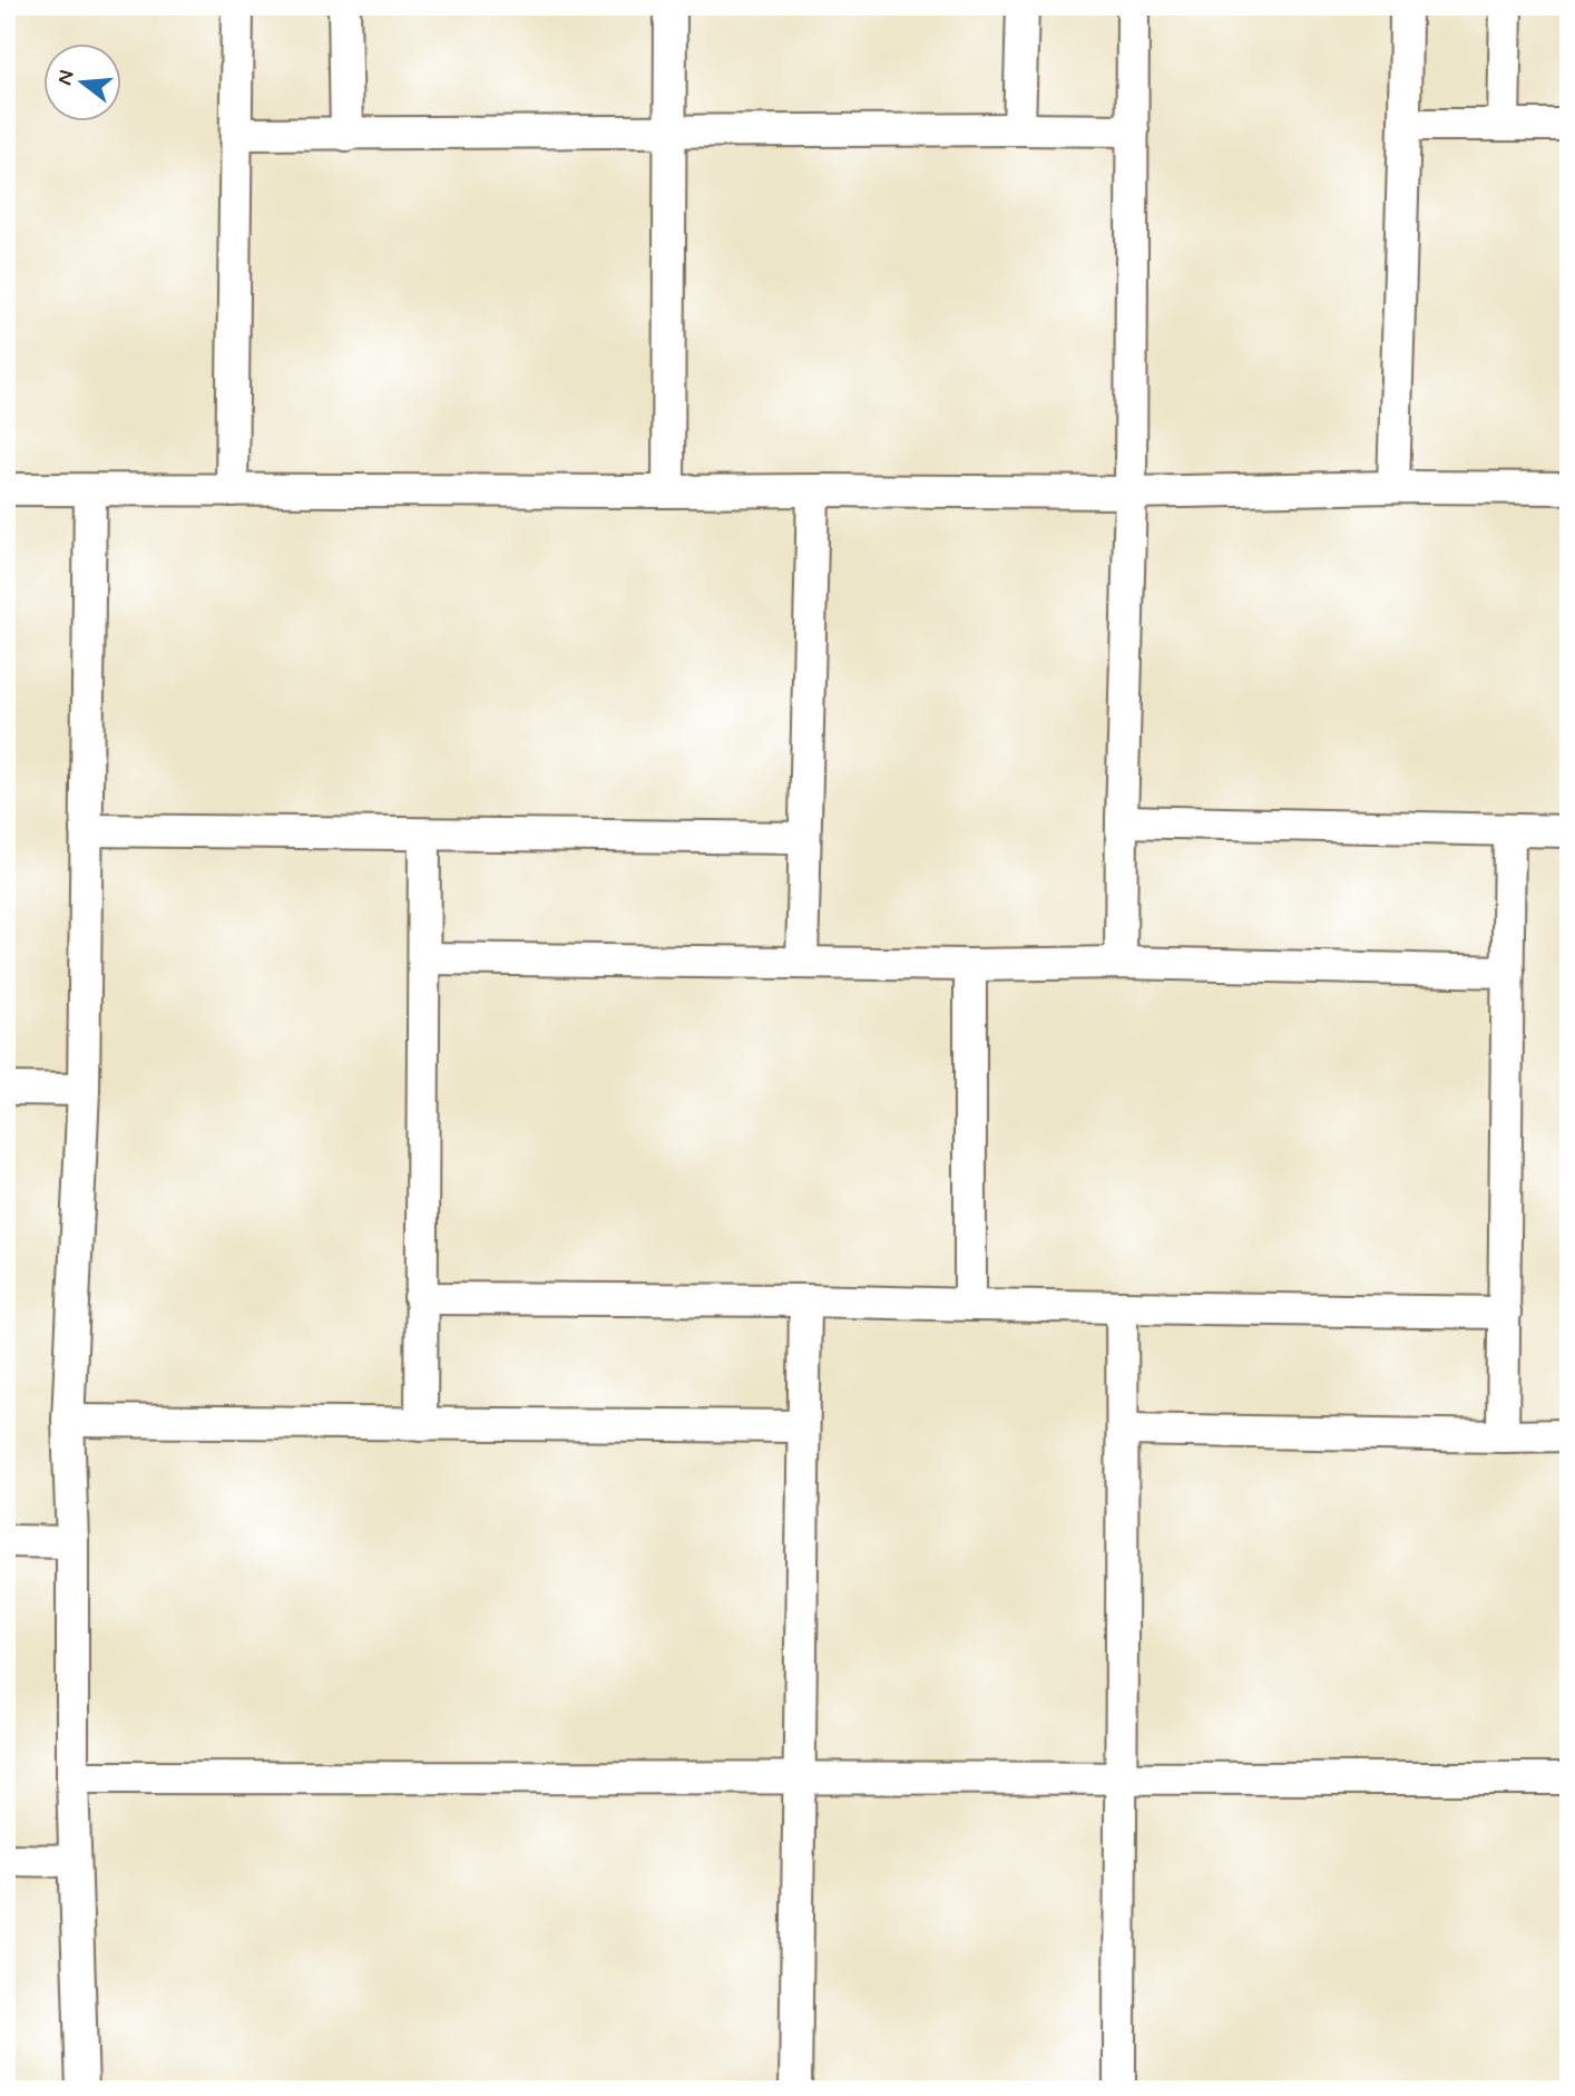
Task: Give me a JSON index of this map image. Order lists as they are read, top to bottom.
{
  "north": "left"
}
